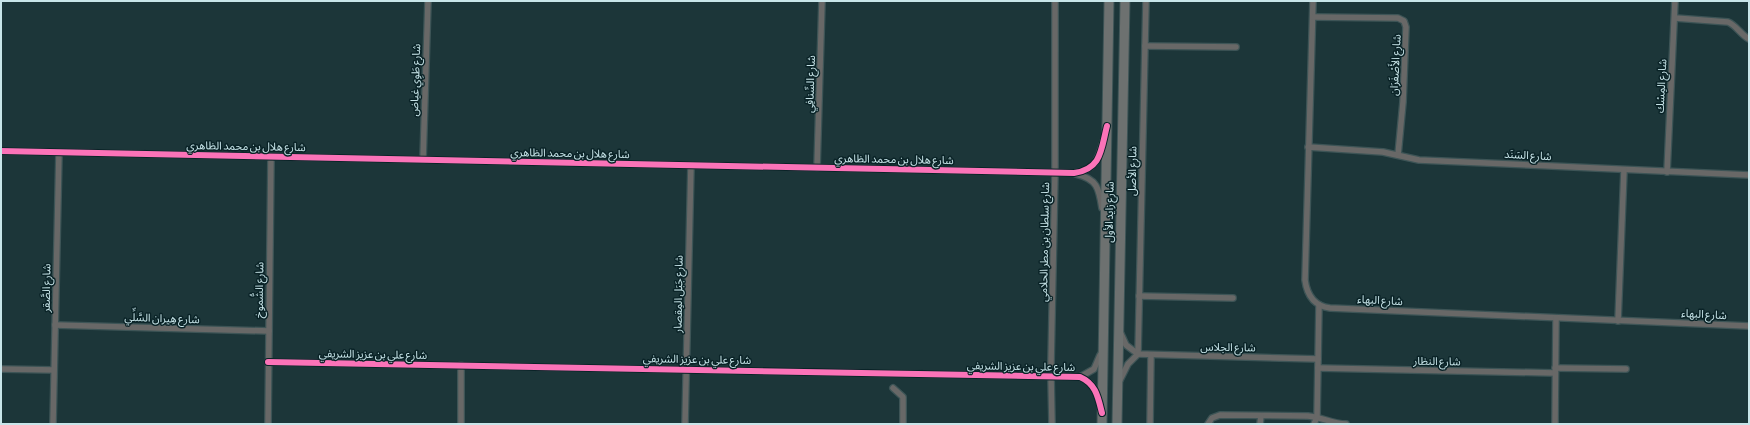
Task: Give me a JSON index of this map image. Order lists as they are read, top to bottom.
{
  "streets": {
    "main road": ["شارع زايد الأول"],
    "street": [
      "شارع الأَصْفَرَان",
      "شارع طَوِي غياض",
      "شارع السِّنافِي",
      "شارع المِسْك",
      "شارع هلال بن محمد الظاهري",
      "شارع السَنَد",
      "شارع الأصل",
      "شارع سلطان بن مطر الحلامي",
      "شارع الصَّقر",
      "شارع الشُّموخ",
      "شارع جَبَل المِقصار",
      "شارع البهاء",
      "شارع هِيران السَّلِّي",
      "شارع الجلاس",
      "شارع علي بن عزيز الشريفي",
      "شارع النظار"
    ]
  },
  "crossings": [
    ["شارع الأَصْفَرَان", "شارع السَنَد"],
    ["شارع طَوِي غياض", "شارع هلال بن محمد الظاهري"],
    ["شارع السِّنافِي", "شارع هلال بن محمد الظاهري"],
    ["شارع المِسْك", "شارع السَنَد"],
    ["شارع هلال بن محمد الظاهري", "شارع زايد الأول"],
    ["شارع هلال بن محمد الظاهري", "شارع سلطان بن مطر الحلامي"],
    ["شارع هلال بن محمد الظاهري", "شارع الصَّقر"],
    ["شارع هلال بن محمد الظاهري", "شارع الشُّموخ"],
    ["شارع هلال بن محمد الظاهري", "شارع جَبَل المِقصار"],
    ["شارع الأصل", "شارع الجلاس"],
    ["شارع زايد الأول", "شارع علي بن عزيز الشريفي"],
    ["شارع الصَّقر", "شارع هِيران السَّلِّي"],
    ["شارع الشُّموخ", "شارع هِيران السَّلِّي"],
    ["شارع الشُّموخ", "شارع علي بن عزيز الشريفي"],
    ["شارع جَبَل المِقصار", "شارع علي بن عزيز الشريفي"]
  ]
}
